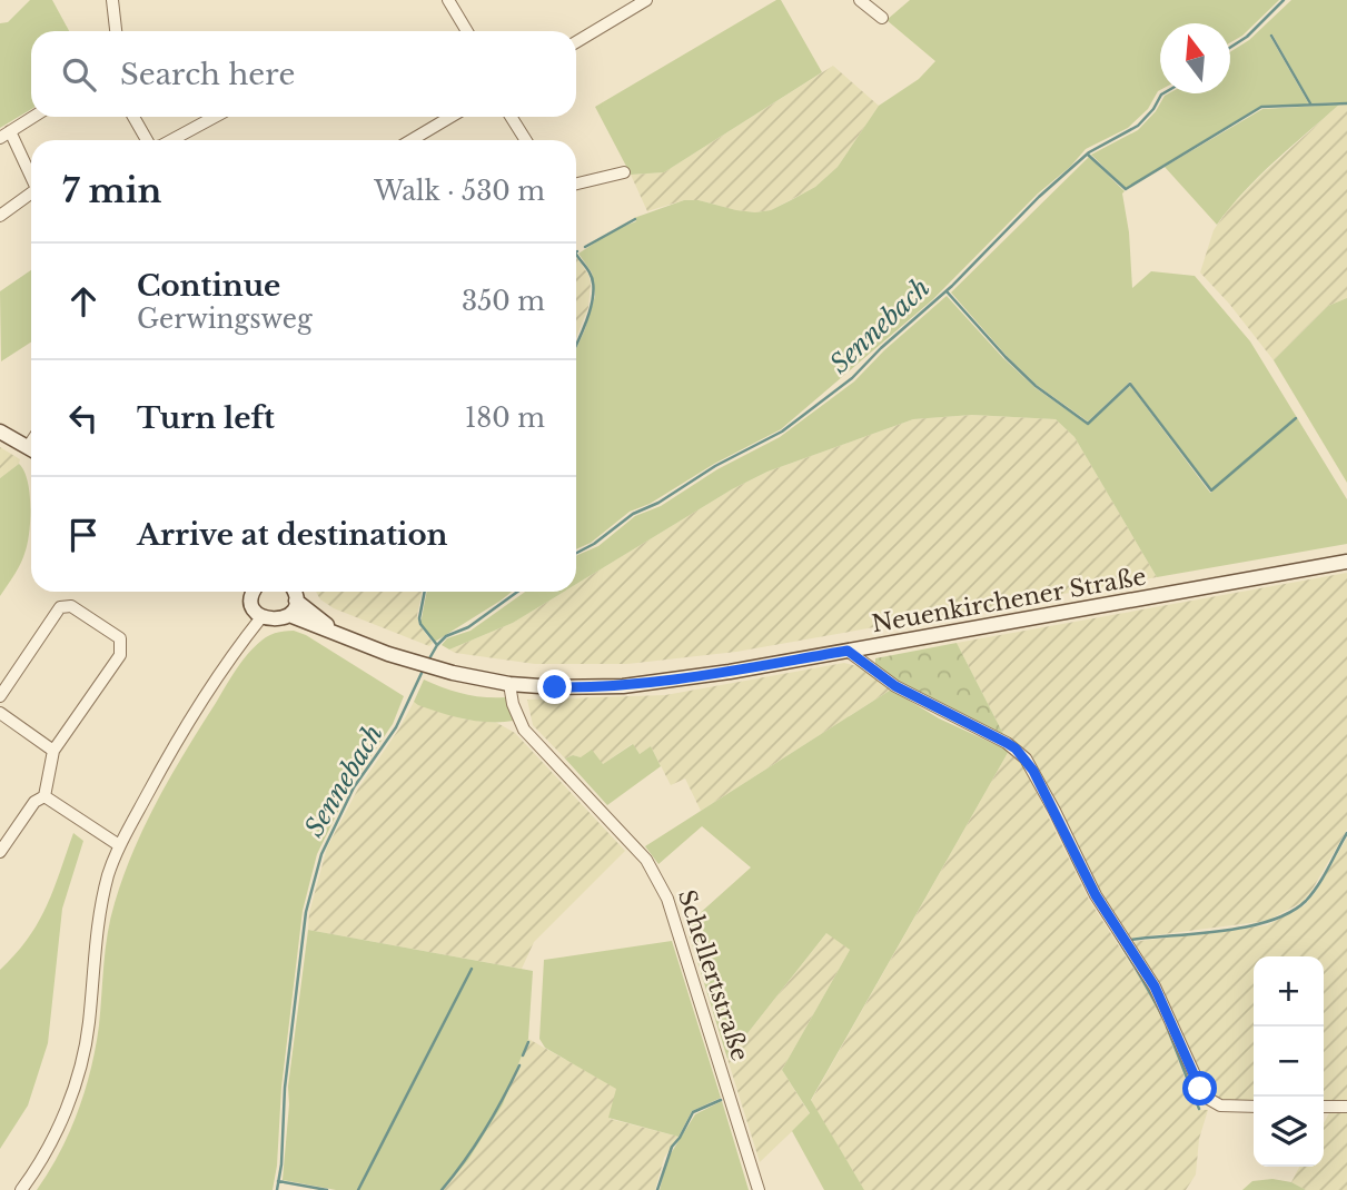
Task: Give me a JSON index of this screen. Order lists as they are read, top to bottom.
{
  "streets": {
    "street": ["Neuenkirchener Straße", "Schellertstraße"]
  },
  "crossings": [
    ["Neuenkirchener Straße", "Schellertstraße"]
  ],
  "water": ["Sennebach"],
  "north": "top",
  "page": {
    "search": "Search here",
    "heading": ["7 min", "Walk · 530 m"],
    "list": [
      ["Continue", "Gerwingsweg", "350 m"],
      ["Turn left", "180 m"],
      "Arrive at destination"
    ],
    "map_buttons": ["+", "−"]
  }
}
